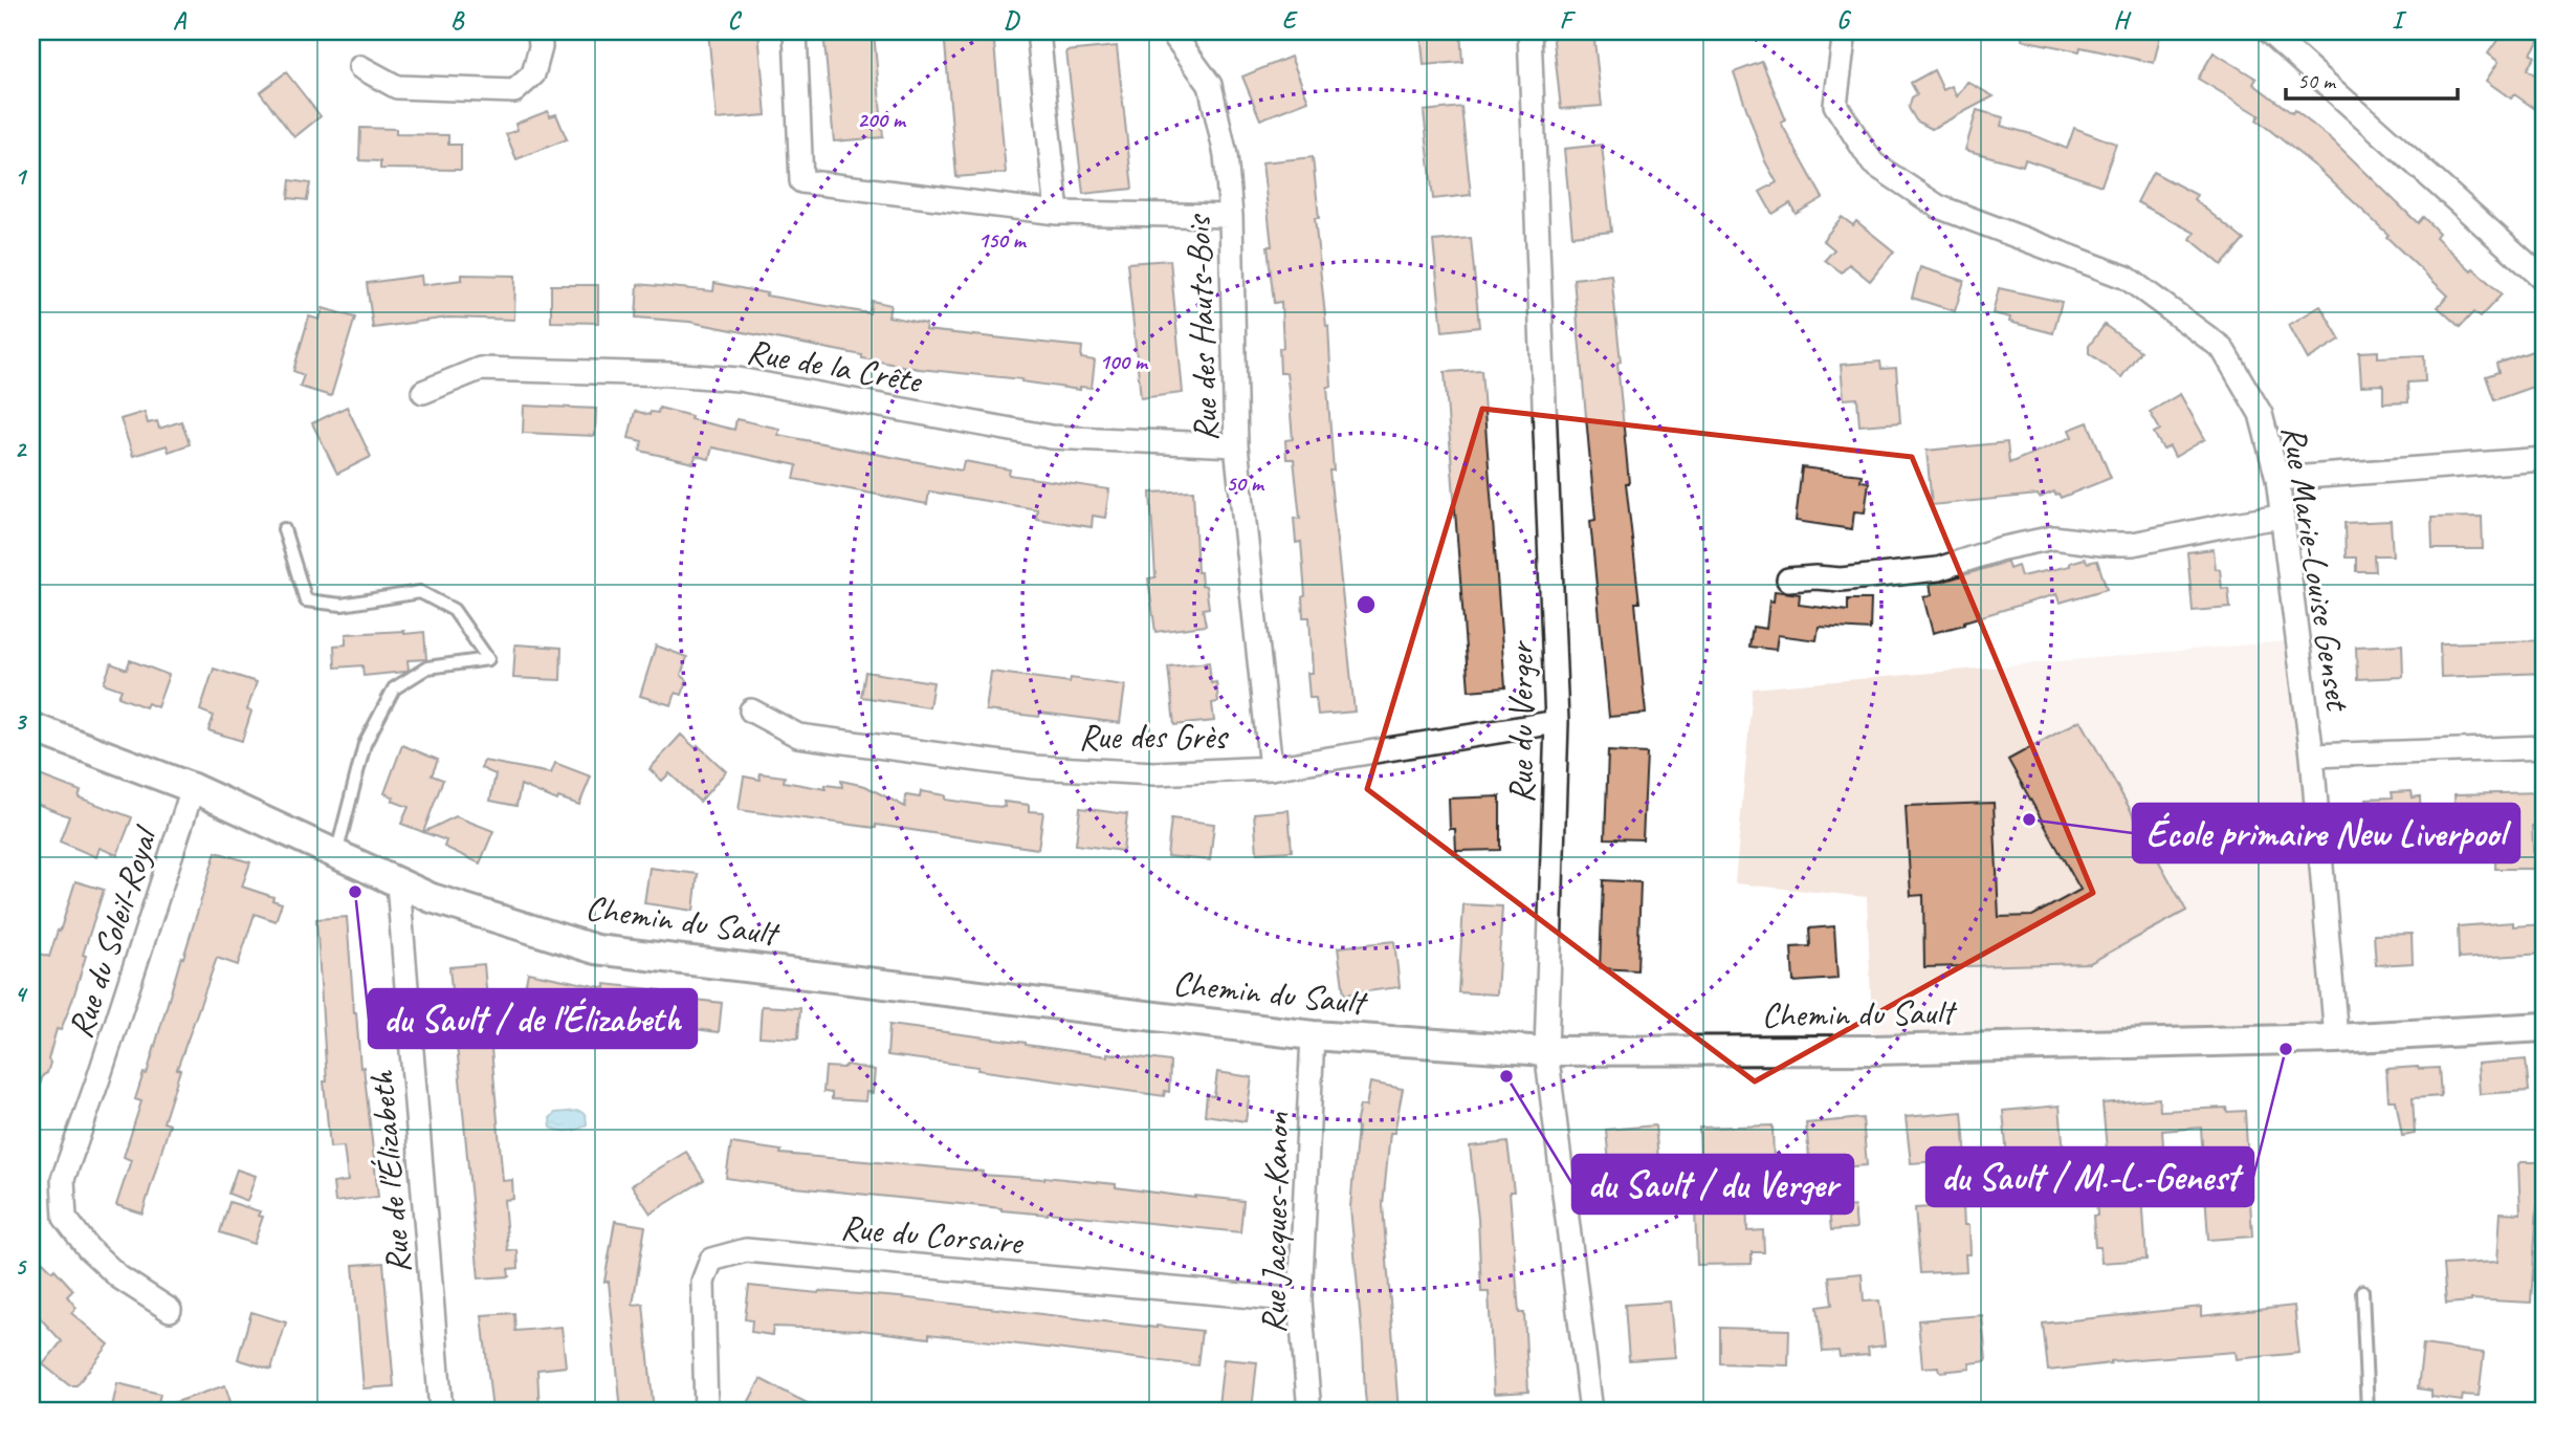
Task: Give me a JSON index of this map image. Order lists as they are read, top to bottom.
{
  "streets": {
    "street": [
      "Rue des Hauts-Bois",
      "Rue de la Crête",
      "Rue Marie-Louise Genset",
      "Rue du Verger",
      "Rue des Grès",
      "Chemin du Sault",
      "Rue du Soleil-Royal",
      "Rue de l'Élizabeth",
      "Rue Jacques-Kanon",
      "Rue du Corsaire"
    ]
  },
  "crossings": [
    ["Rue des Hauts-Bois", "Rue de la Crête"],
    ["Rue des Hauts-Bois", "Rue des Grès"],
    ["Rue Marie-Louise Genset", "Chemin du Sault"],
    ["Rue du Verger", "Rue des Grès"],
    ["Rue du Verger", "Chemin du Sault"],
    ["Chemin du Sault", "Rue du Soleil-Royal"],
    ["Chemin du Sault", "Rue de l'Élizabeth"],
    ["Chemin du Sault", "Rue Jacques-Kanon"],
    ["Rue Jacques-Kanon", "Rue du Corsaire"]
  ],
  "places": [
    "École primaire New Liverpool",
    "du Sault / de l'Élizabeth",
    "du Sault / M.-L.-Genest",
    "du Sault / du Verger"
  ],
  "scale_bar": "50 m",
  "grid": {
    "columns": [
      "A",
      "B",
      "C",
      "D",
      "E",
      "F",
      "G",
      "H",
      "I"
    ],
    "rows": [
      "1",
      "2",
      "3",
      "4",
      "5"
    ]
  },
  "rings": [
    "200 m",
    "150 m",
    "100 m",
    "50 m"
  ]
}
